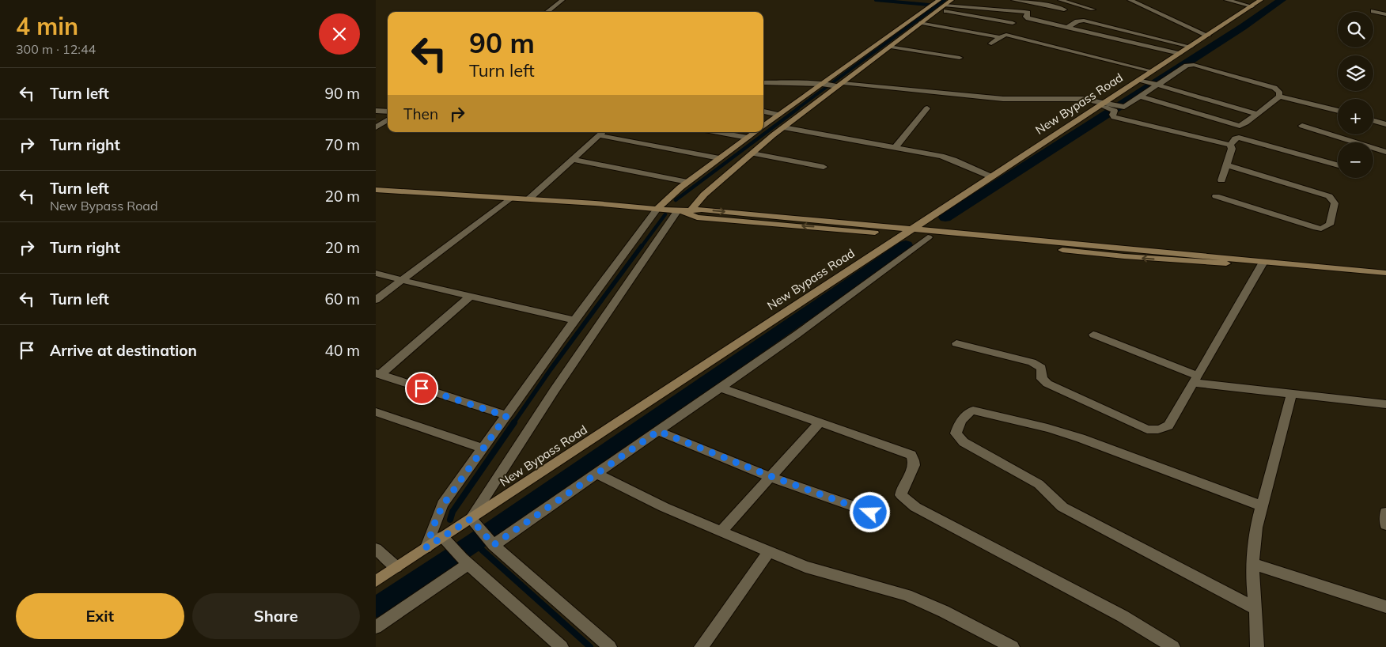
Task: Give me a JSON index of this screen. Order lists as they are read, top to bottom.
{
  "streets": {
    "street": ["New Bypass Road"]
  },
  "page": {
    "heading": ["4 min", "300 m · 12:44"],
    "map_buttons": ["+", "−"],
    "turn": ["90 m", "Turn left"],
    "list": [
      {
        "name": "Turn left",
        "value": "90 m"
      },
      {
        "name": "Turn right",
        "value": "70 m"
      },
      {
        "name": "Turn left",
        "note": "New Bypass Road",
        "value": "20 m"
      },
      {
        "name": "Turn right",
        "value": "20 m"
      },
      {
        "name": "Turn left",
        "value": "60 m"
      },
      {
        "name": "Arrive at destination",
        "value": "40 m"
      }
    ],
    "then": "Then",
    "buttons": ["Exit", "Share"]
  }
}
